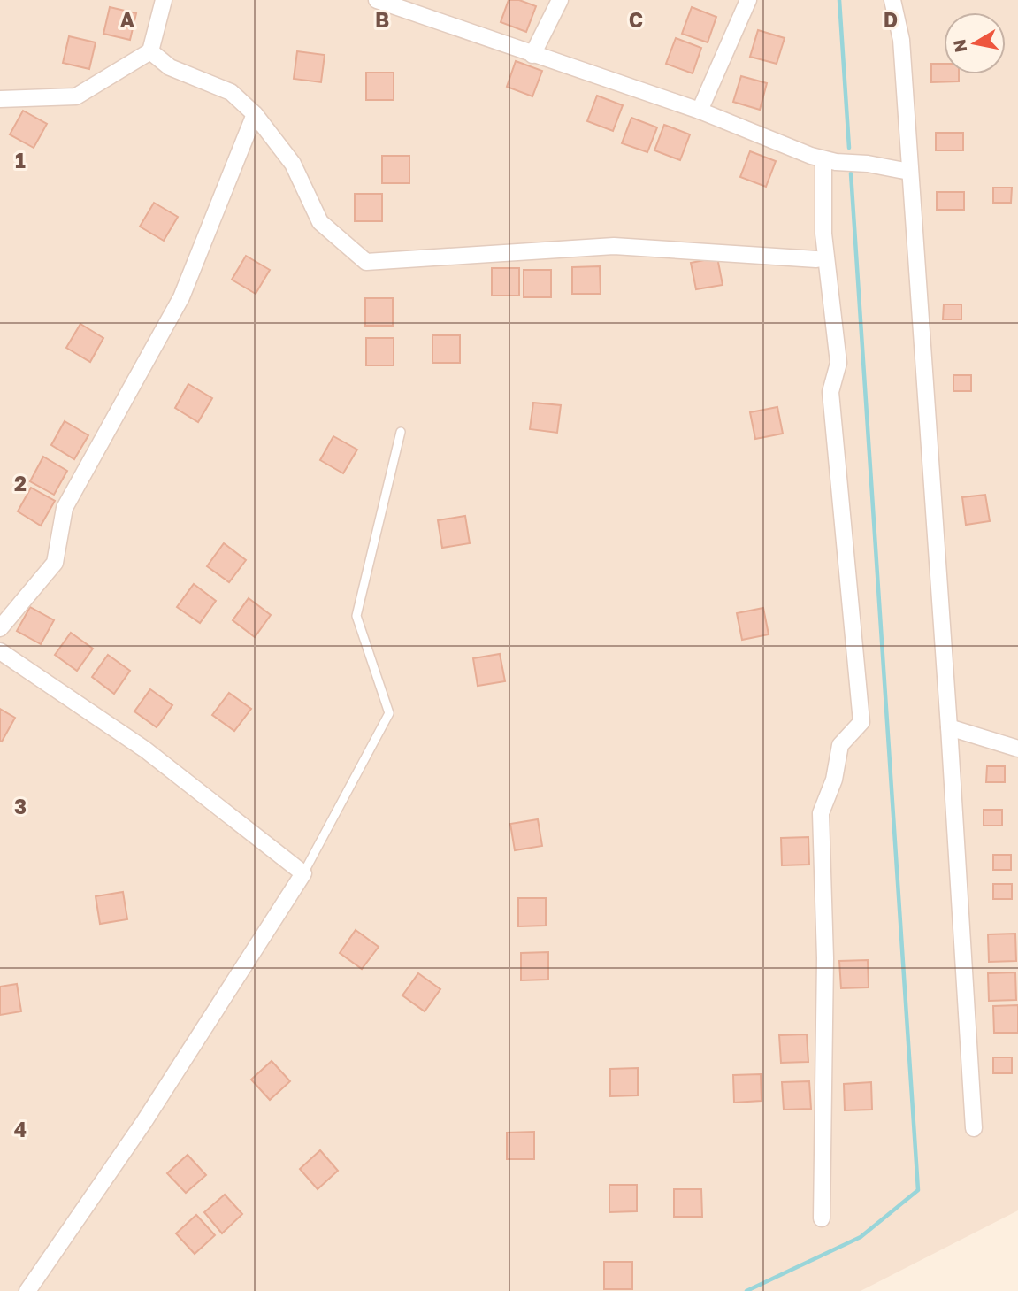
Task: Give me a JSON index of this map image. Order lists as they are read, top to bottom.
{
  "north": "left",
  "grid": {
    "columns": [
      "A",
      "B",
      "C",
      "D"
    ],
    "rows": [
      "1",
      "2",
      "3",
      "4"
    ]
  }
}
